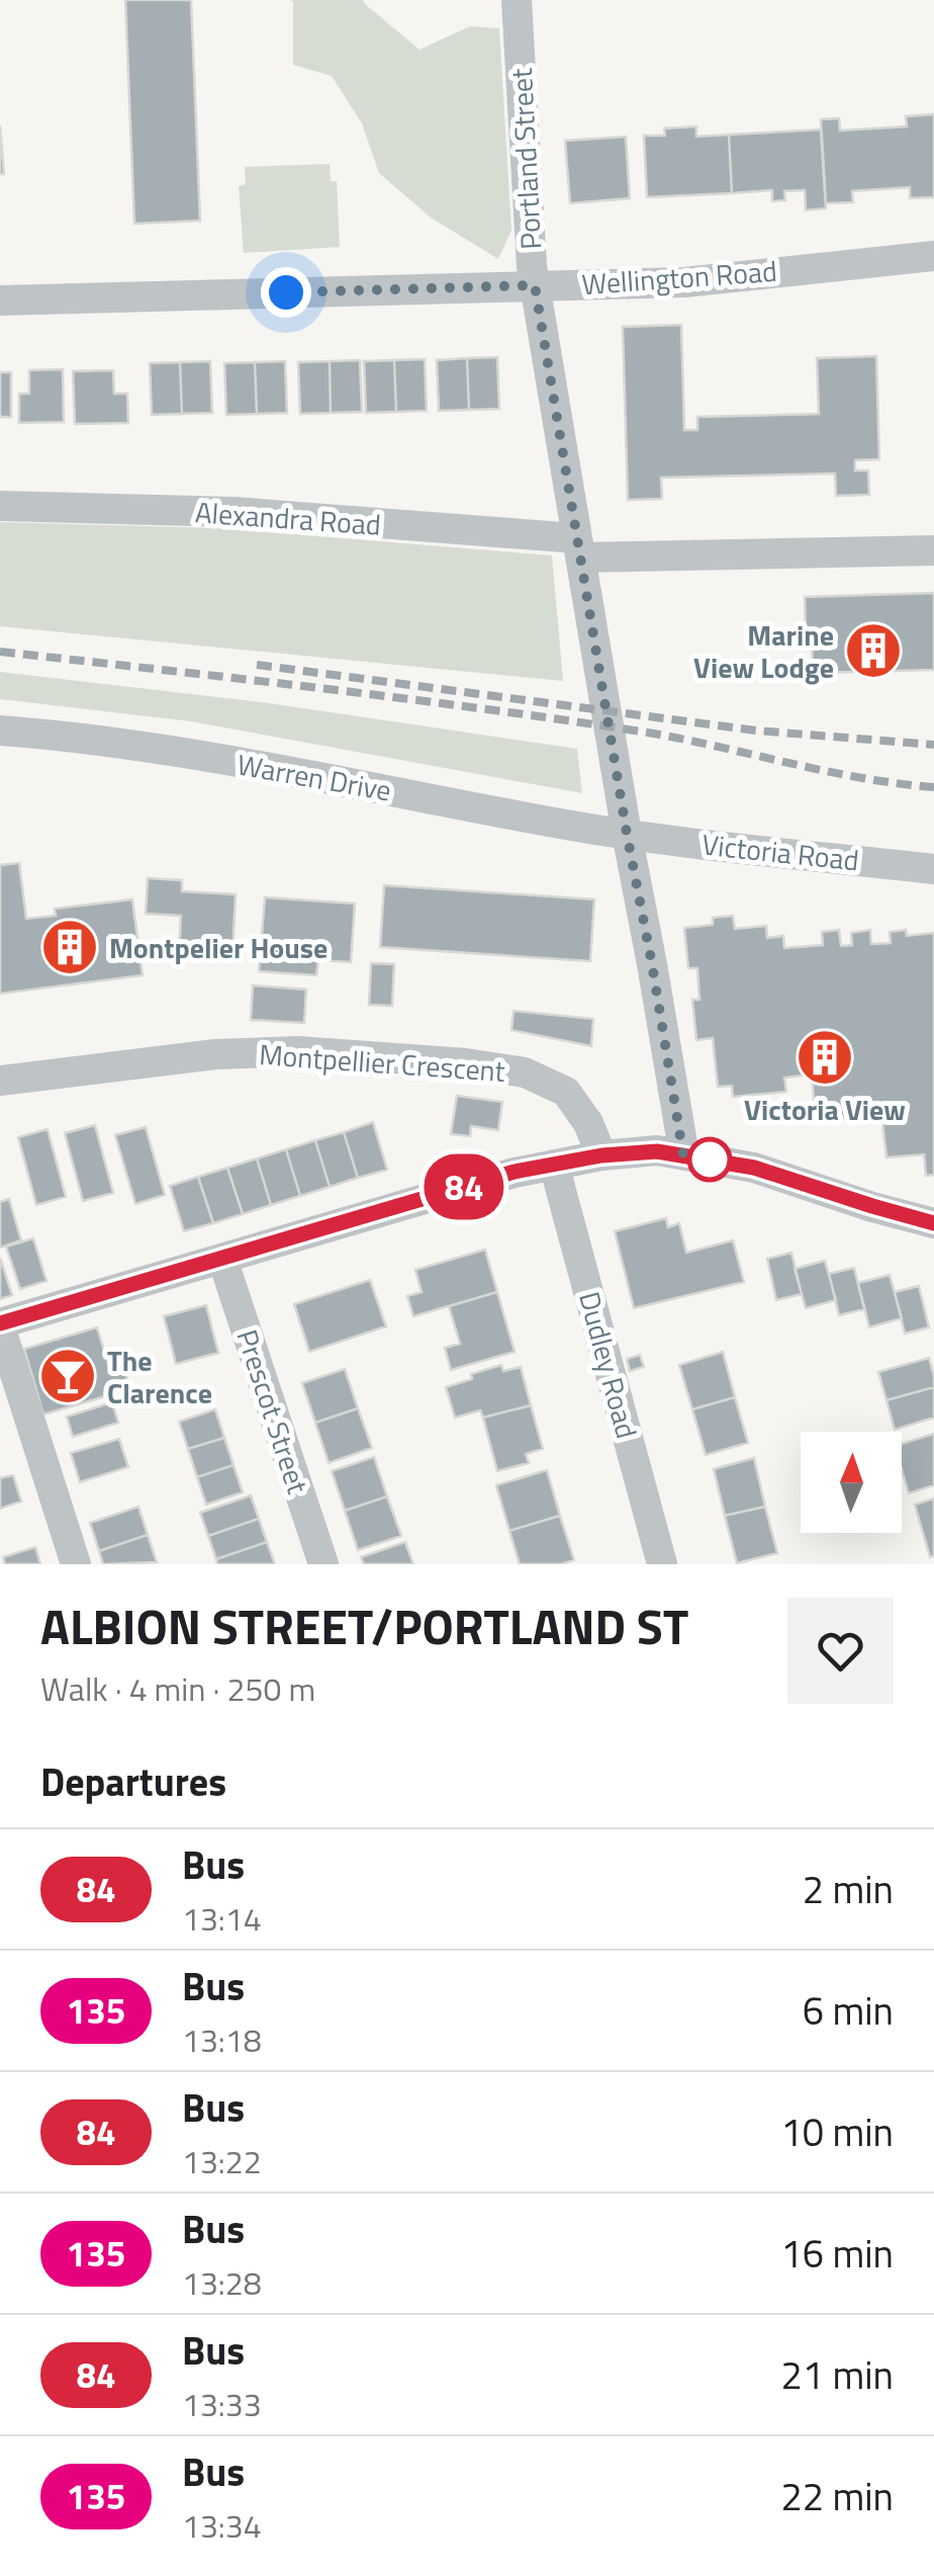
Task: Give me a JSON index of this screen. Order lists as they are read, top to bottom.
{
  "streets": {
    "street": [
      "Portland Street",
      "Wellington Road",
      "Alexandra Road",
      "Warren Drive",
      "Victoria Road",
      "Montpellier Crescent",
      "Dudley Road",
      "Prescot Street"
    ]
  },
  "crossings": [
    ["Portland Street", "Wellington Road"],
    ["Portland Street", "Alexandra Road"],
    ["Portland Street", "Warren Drive"],
    ["Portland Street", "Victoria Road"],
    ["Warren Drive", "Victoria Road"]
  ],
  "places": {
    "building": ["Marine View Lodge", "Montpelier House", "Victoria View"],
    "bar": ["The Clarence"]
  },
  "lines": ["bus line 84"],
  "north": "top",
  "page": {
    "on_map": "84",
    "heading": [
      ["ALBION STREET/PORTLAND ST", "Walk · 4 min · 250 m"],
      "Departures"
    ],
    "list": [
      {
        "mark": "84",
        "name": "Bus",
        "note": "13:14",
        "value": "2 min"
      },
      {
        "mark": "135",
        "name": "Bus",
        "note": "13:18",
        "value": "6 min"
      },
      {
        "mark": "84",
        "name": "Bus",
        "note": "13:22",
        "value": "10 min"
      },
      {
        "mark": "135",
        "name": "Bus",
        "note": "13:28",
        "value": "16 min"
      },
      {
        "mark": "84",
        "name": "Bus",
        "note": "13:33",
        "value": "21 min"
      },
      {
        "mark": "135",
        "name": "Bus",
        "note": "13:34",
        "value": "22 min"
      }
    ]
  }
}
